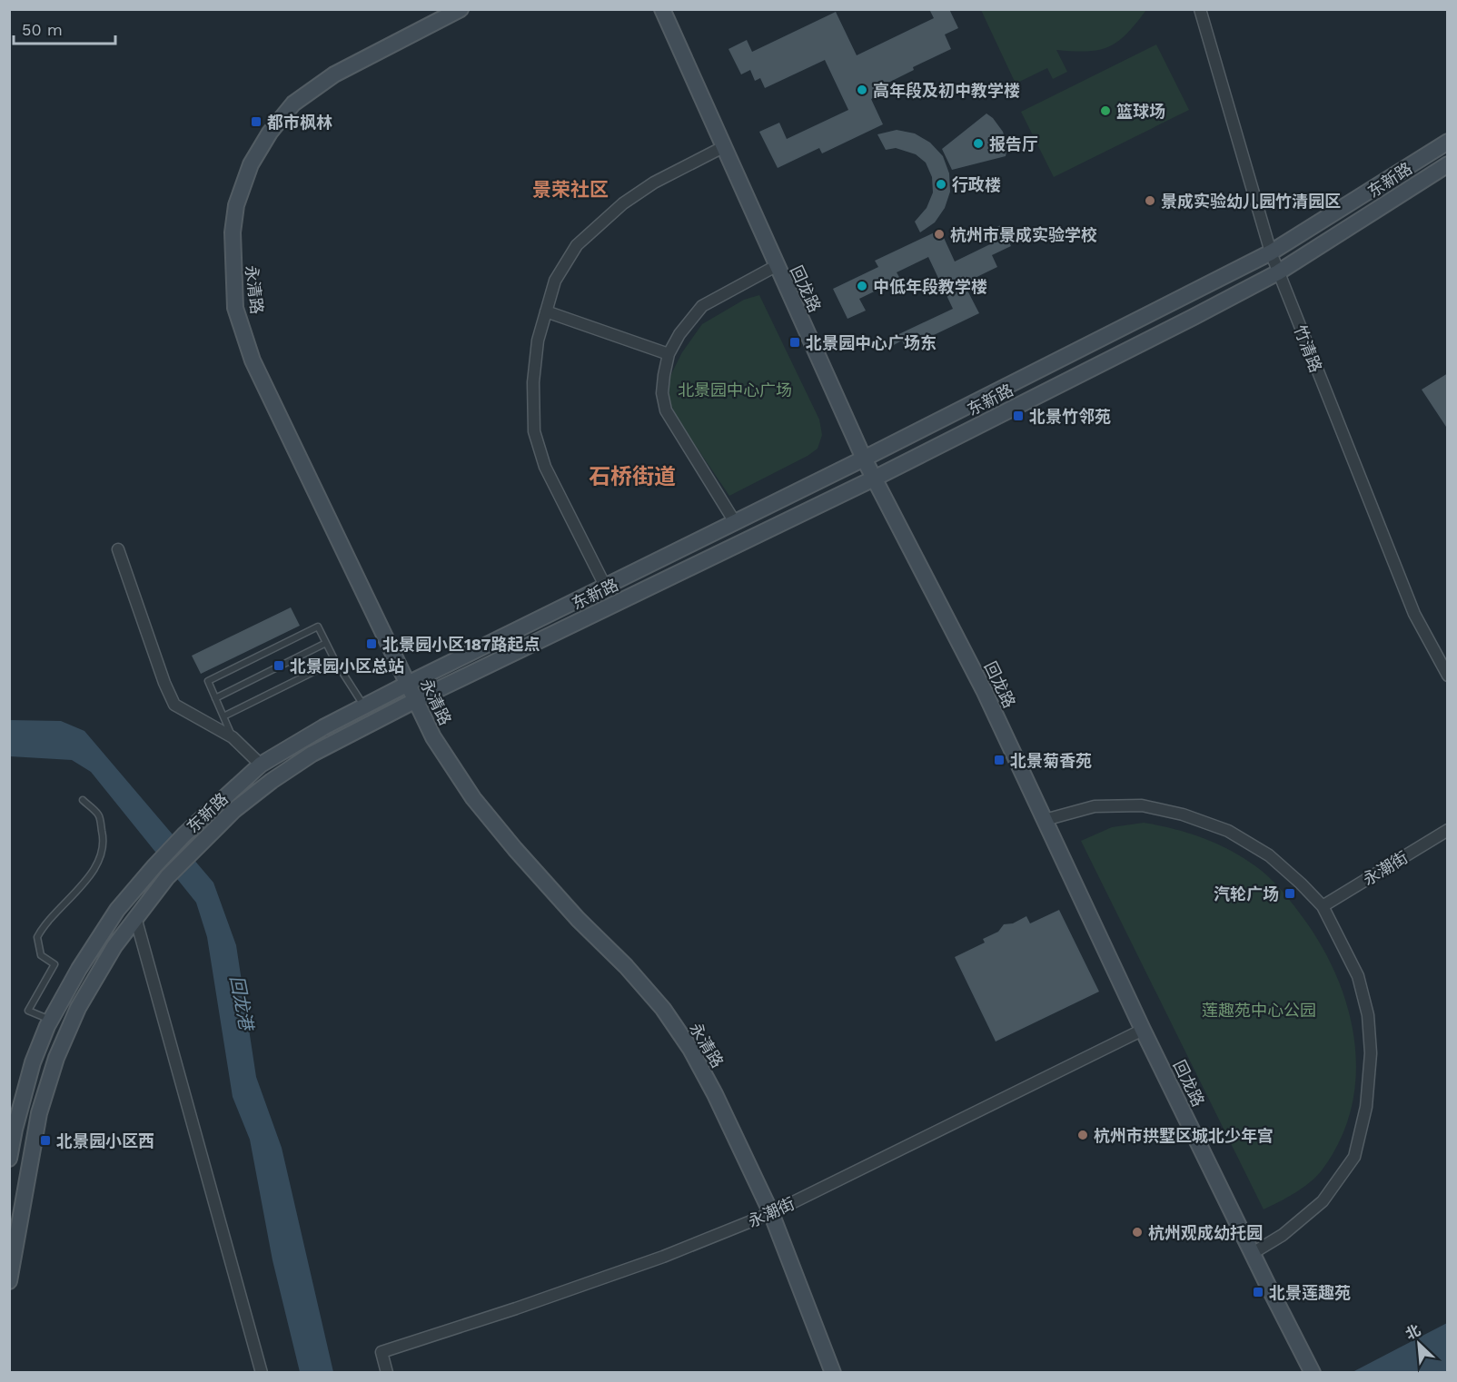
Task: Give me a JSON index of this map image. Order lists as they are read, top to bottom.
{
  "streets": {
    "main road": ["东新路", "回龙路", "永清路"],
    "street": ["竹清路", "永潮街"]
  },
  "crossings": [
    ["东新路", "回龙路"],
    ["东新路", "永清路"],
    ["东新路", "竹清路"],
    ["回龙路", "永潮街"],
    ["永清路", "永潮街"]
  ],
  "districts": ["景荣社区", "石桥街道"],
  "water": ["回龙港"],
  "parks": ["北景园中心广场", "莲趣苑中心公园"],
  "places": {
    "other": [
      "高年段及初中教学楼",
      "篮球场",
      "报告厅",
      "行政楼",
      "景成实验幼儿园竹清园区",
      "杭州市景成实验学校",
      "中低年段教学楼",
      "杭州市拱墅区城北少年宫",
      "杭州观成幼托园"
    ],
    "transit": [
      "都市枫林",
      "北景园中心广场东",
      "北景竹邻苑",
      "北景园小区187路起点",
      "北景园小区总站",
      "北景菊香苑",
      "汽轮广场",
      "北景园小区西",
      "北景莲趣苑"
    ]
  },
  "scale_bar": "50 m",
  "north": "top left"
}
